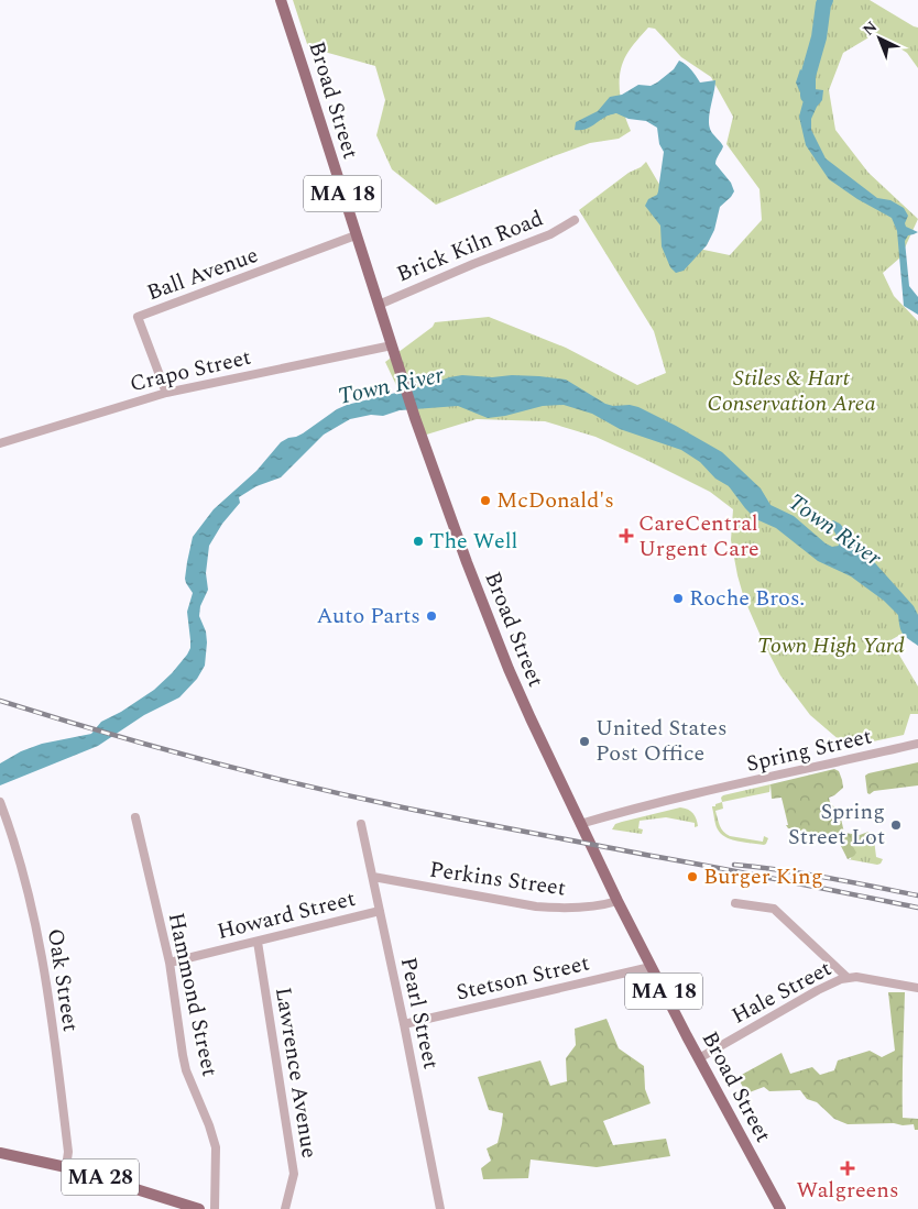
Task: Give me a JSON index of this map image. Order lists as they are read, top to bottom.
{
  "streets": {
    "main road": ["Broad Street", "MA 18", "MA 28"],
    "street": [
      "Brick Kiln Road",
      "Ball Avenue",
      "Crapo Street",
      "Spring Street",
      "Perkins Street",
      "Howard Street",
      "Stetson Street",
      "Oak Street",
      "Hale Street",
      "Hammond Street",
      "Pearl Street",
      "Lawrence Avenue"
    ]
  },
  "crossings": [
    ["Broad Street", "Brick Kiln Road"],
    ["Broad Street", "Ball Avenue"],
    ["Broad Street", "Crapo Street"],
    ["Broad Street", "Spring Street"],
    ["Broad Street", "Perkins Street"],
    ["Broad Street", "Stetson Street"],
    ["Broad Street", "Hale Street"],
    ["Ball Avenue", "Crapo Street"],
    ["Perkins Street", "Pearl Street"],
    ["Howard Street", "Hammond Street"],
    ["Howard Street", "Pearl Street"],
    ["Howard Street", "Lawrence Avenue"],
    ["Stetson Street", "Pearl Street"],
    ["Oak Street", "MA 28"]
  ],
  "water": ["Town River"],
  "parks": ["Stiles & Hart Conservation Area", "Town High Yard"],
  "places": {
    "other": [
      "McDonald's",
      "The Well",
      "Roche Bros.",
      "Auto Parts",
      "United States Post Office",
      "Spring Street Lot",
      "Burger King"
    ],
    "health": ["CareCentral Urgent Care", "Walgreens"]
  },
  "north": "top left"
}
